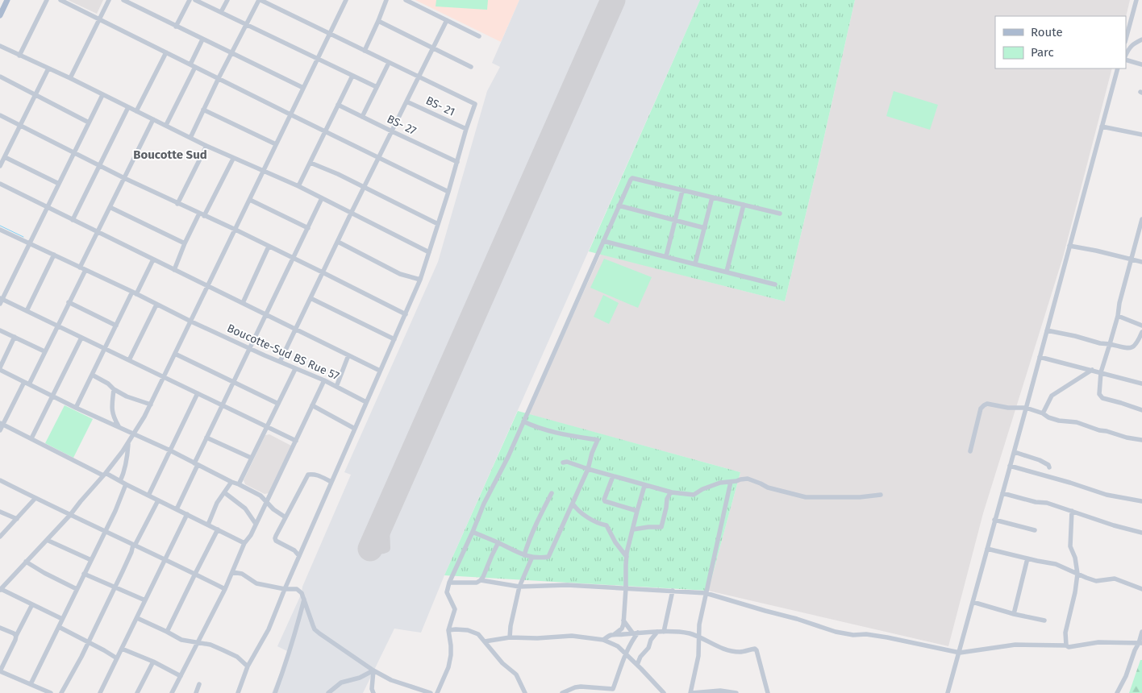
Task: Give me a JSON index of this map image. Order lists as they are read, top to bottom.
{
  "streets": {
    "street": ["BS- 21", "BS- 27", "Boucotte-Sud BS Rue 57"]
  },
  "districts": ["Boucotte Sud"],
  "legend": ["Route", "Parc"]
}
